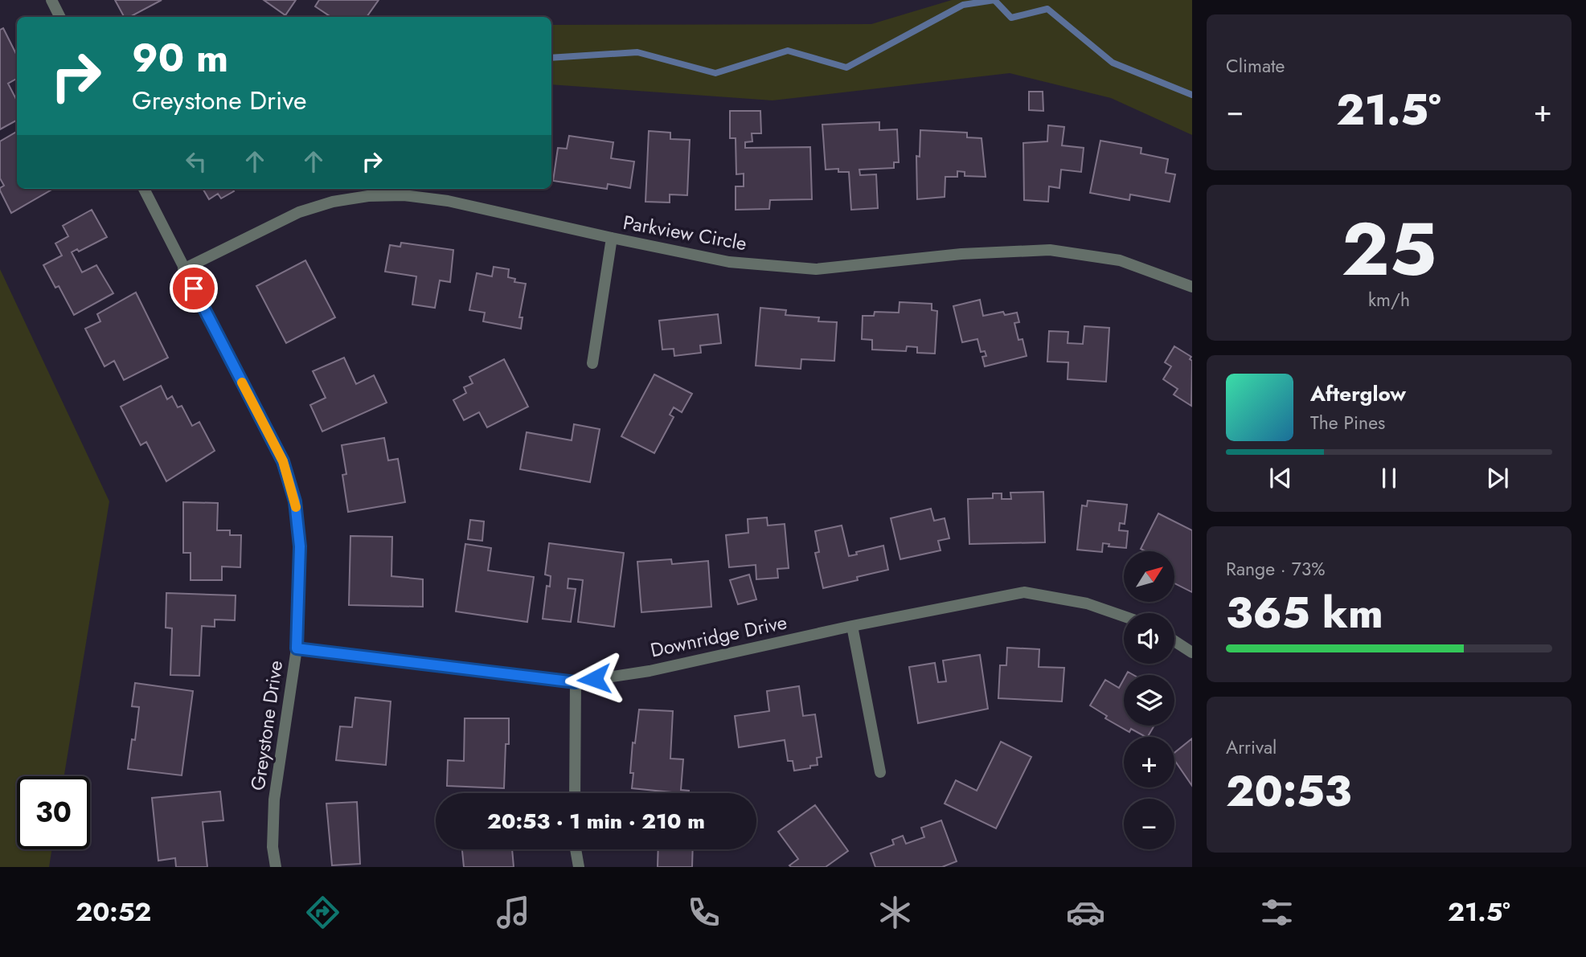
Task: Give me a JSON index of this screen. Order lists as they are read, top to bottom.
{
  "streets": {
    "street": ["Parkview Circle", "Downridge Drive", "Greystone Drive"]
  },
  "crossings": [
    ["Parkview Circle", "Greystone Drive"],
    ["Downridge Drive", "Greystone Drive"]
  ],
  "north": "top right",
  "page": {
    "tile": [
      "Climate",
      ["25", "km/h"],
      ["Range · 73%", "365 km"],
      ["Arrival", "20:53"]
    ],
    "turn": ["90 m", "Greystone Drive"],
    "heat": ["−", "21.5°", "+"],
    "song": ["Afterglow", "The Pines"],
    "map_buttons": ["+", "−"],
    "limit": "30",
    "trip": "20:53 · 1 min · 210 m",
    "tabs": ["20:52", "21.5°"]
  }
}
